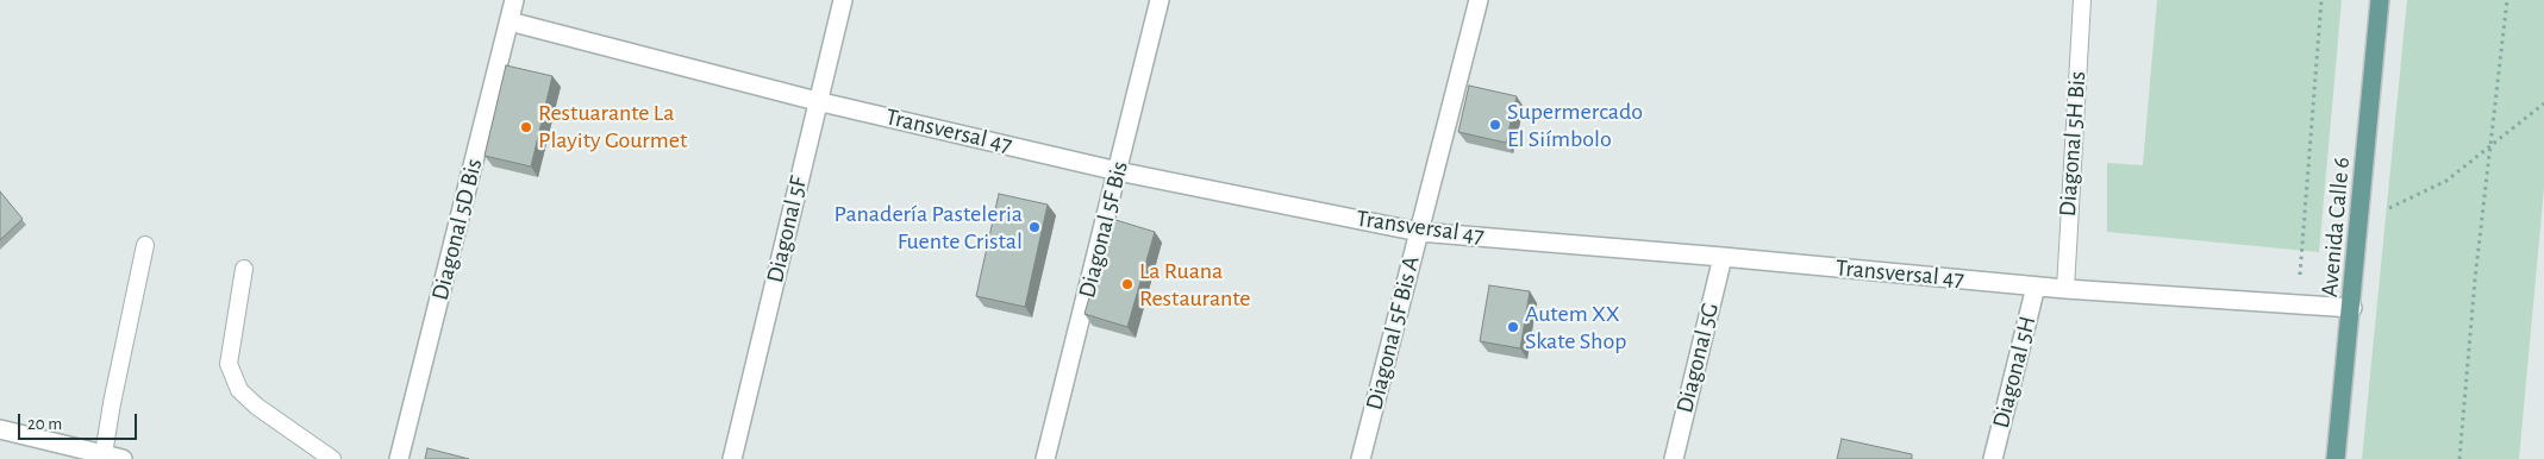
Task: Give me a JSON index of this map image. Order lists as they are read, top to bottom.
{
  "streets": {
    "main road": ["Avenida Calle 6"],
    "street": [
      "Transversal 47",
      "Diagonal 5D Bis",
      "Diagonal 5F",
      "Diagonal 5F Bis",
      "Diagonal 5F Bis A",
      "Diagonal 5G",
      "Diagonal 5H"
    ],
    "lane": ["Diagonal 5H Bis"]
  },
  "crossings": [
    ["Transversal 47", "Diagonal 5H Bis"],
    ["Transversal 47", "Avenida Calle 6"],
    ["Transversal 47", "Diagonal 5D Bis"],
    ["Transversal 47", "Diagonal 5F"],
    ["Transversal 47", "Diagonal 5F Bis"],
    ["Transversal 47", "Diagonal 5F Bis A"],
    ["Transversal 47", "Diagonal 5G"],
    ["Transversal 47", "Diagonal 5H"]
  ],
  "places": [
    "Supermercado El Siímbolo",
    "Restuarante La Playity Gourmet",
    "Panadería Pasteleria Fuente Cristal",
    "La Ruana Restaurante",
    "Autem XX Skate Shop"
  ],
  "scale_bar": "20 m"
}
